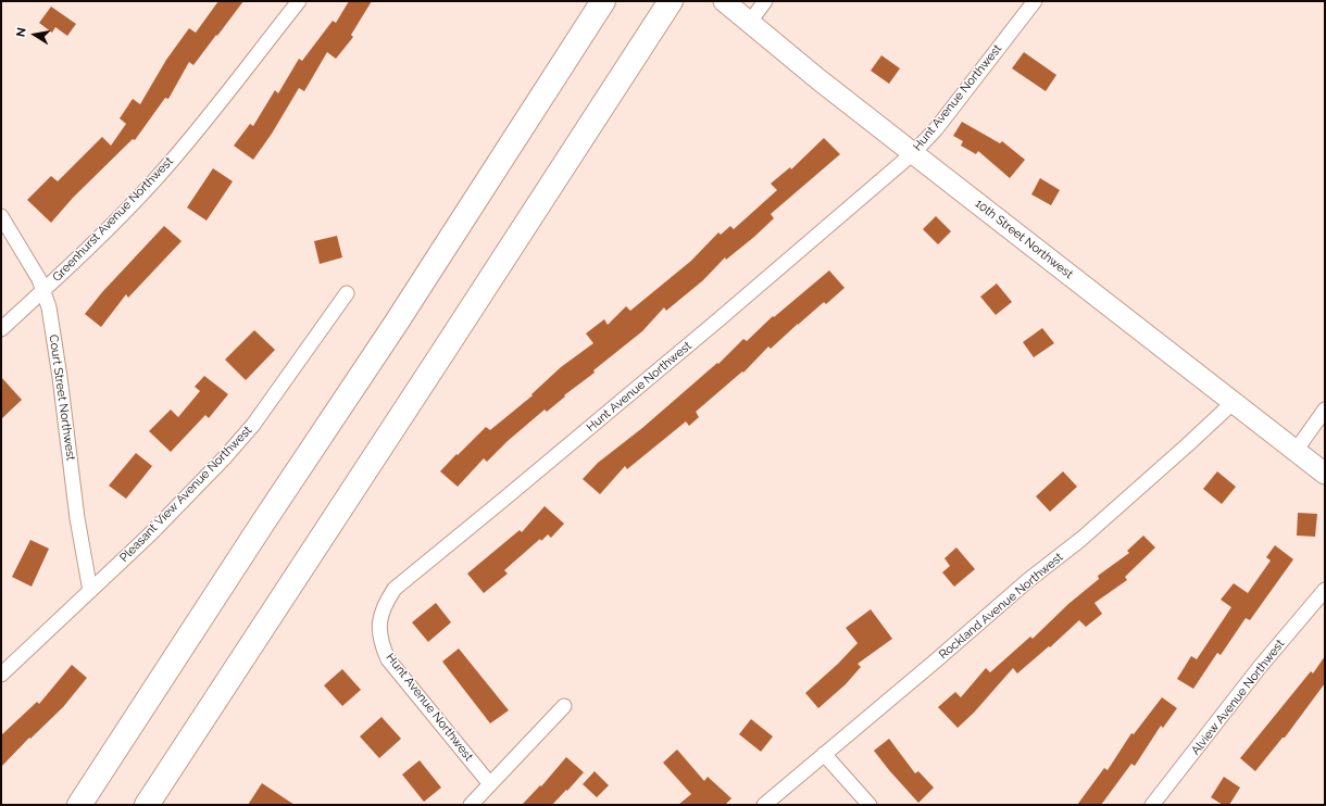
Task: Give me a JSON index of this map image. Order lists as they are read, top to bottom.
{
  "streets": {
    "main road": ["10th Street Northwest"],
    "street": [
      "Hunt Avenue Northwest",
      "Greenhurst Avenue Northwest",
      "Court Street Northwest",
      "Pleasant View Avenue Northwest",
      "Rockland Avenue Northwest",
      "Alview Avenue Northwest"
    ]
  },
  "crossings": [
    ["Hunt Avenue Northwest", "10th Street Northwest"],
    ["Greenhurst Avenue Northwest", "Court Street Northwest"],
    ["10th Street Northwest", "Rockland Avenue Northwest"],
    ["Court Street Northwest", "Pleasant View Avenue Northwest"]
  ],
  "north": "left"
}
